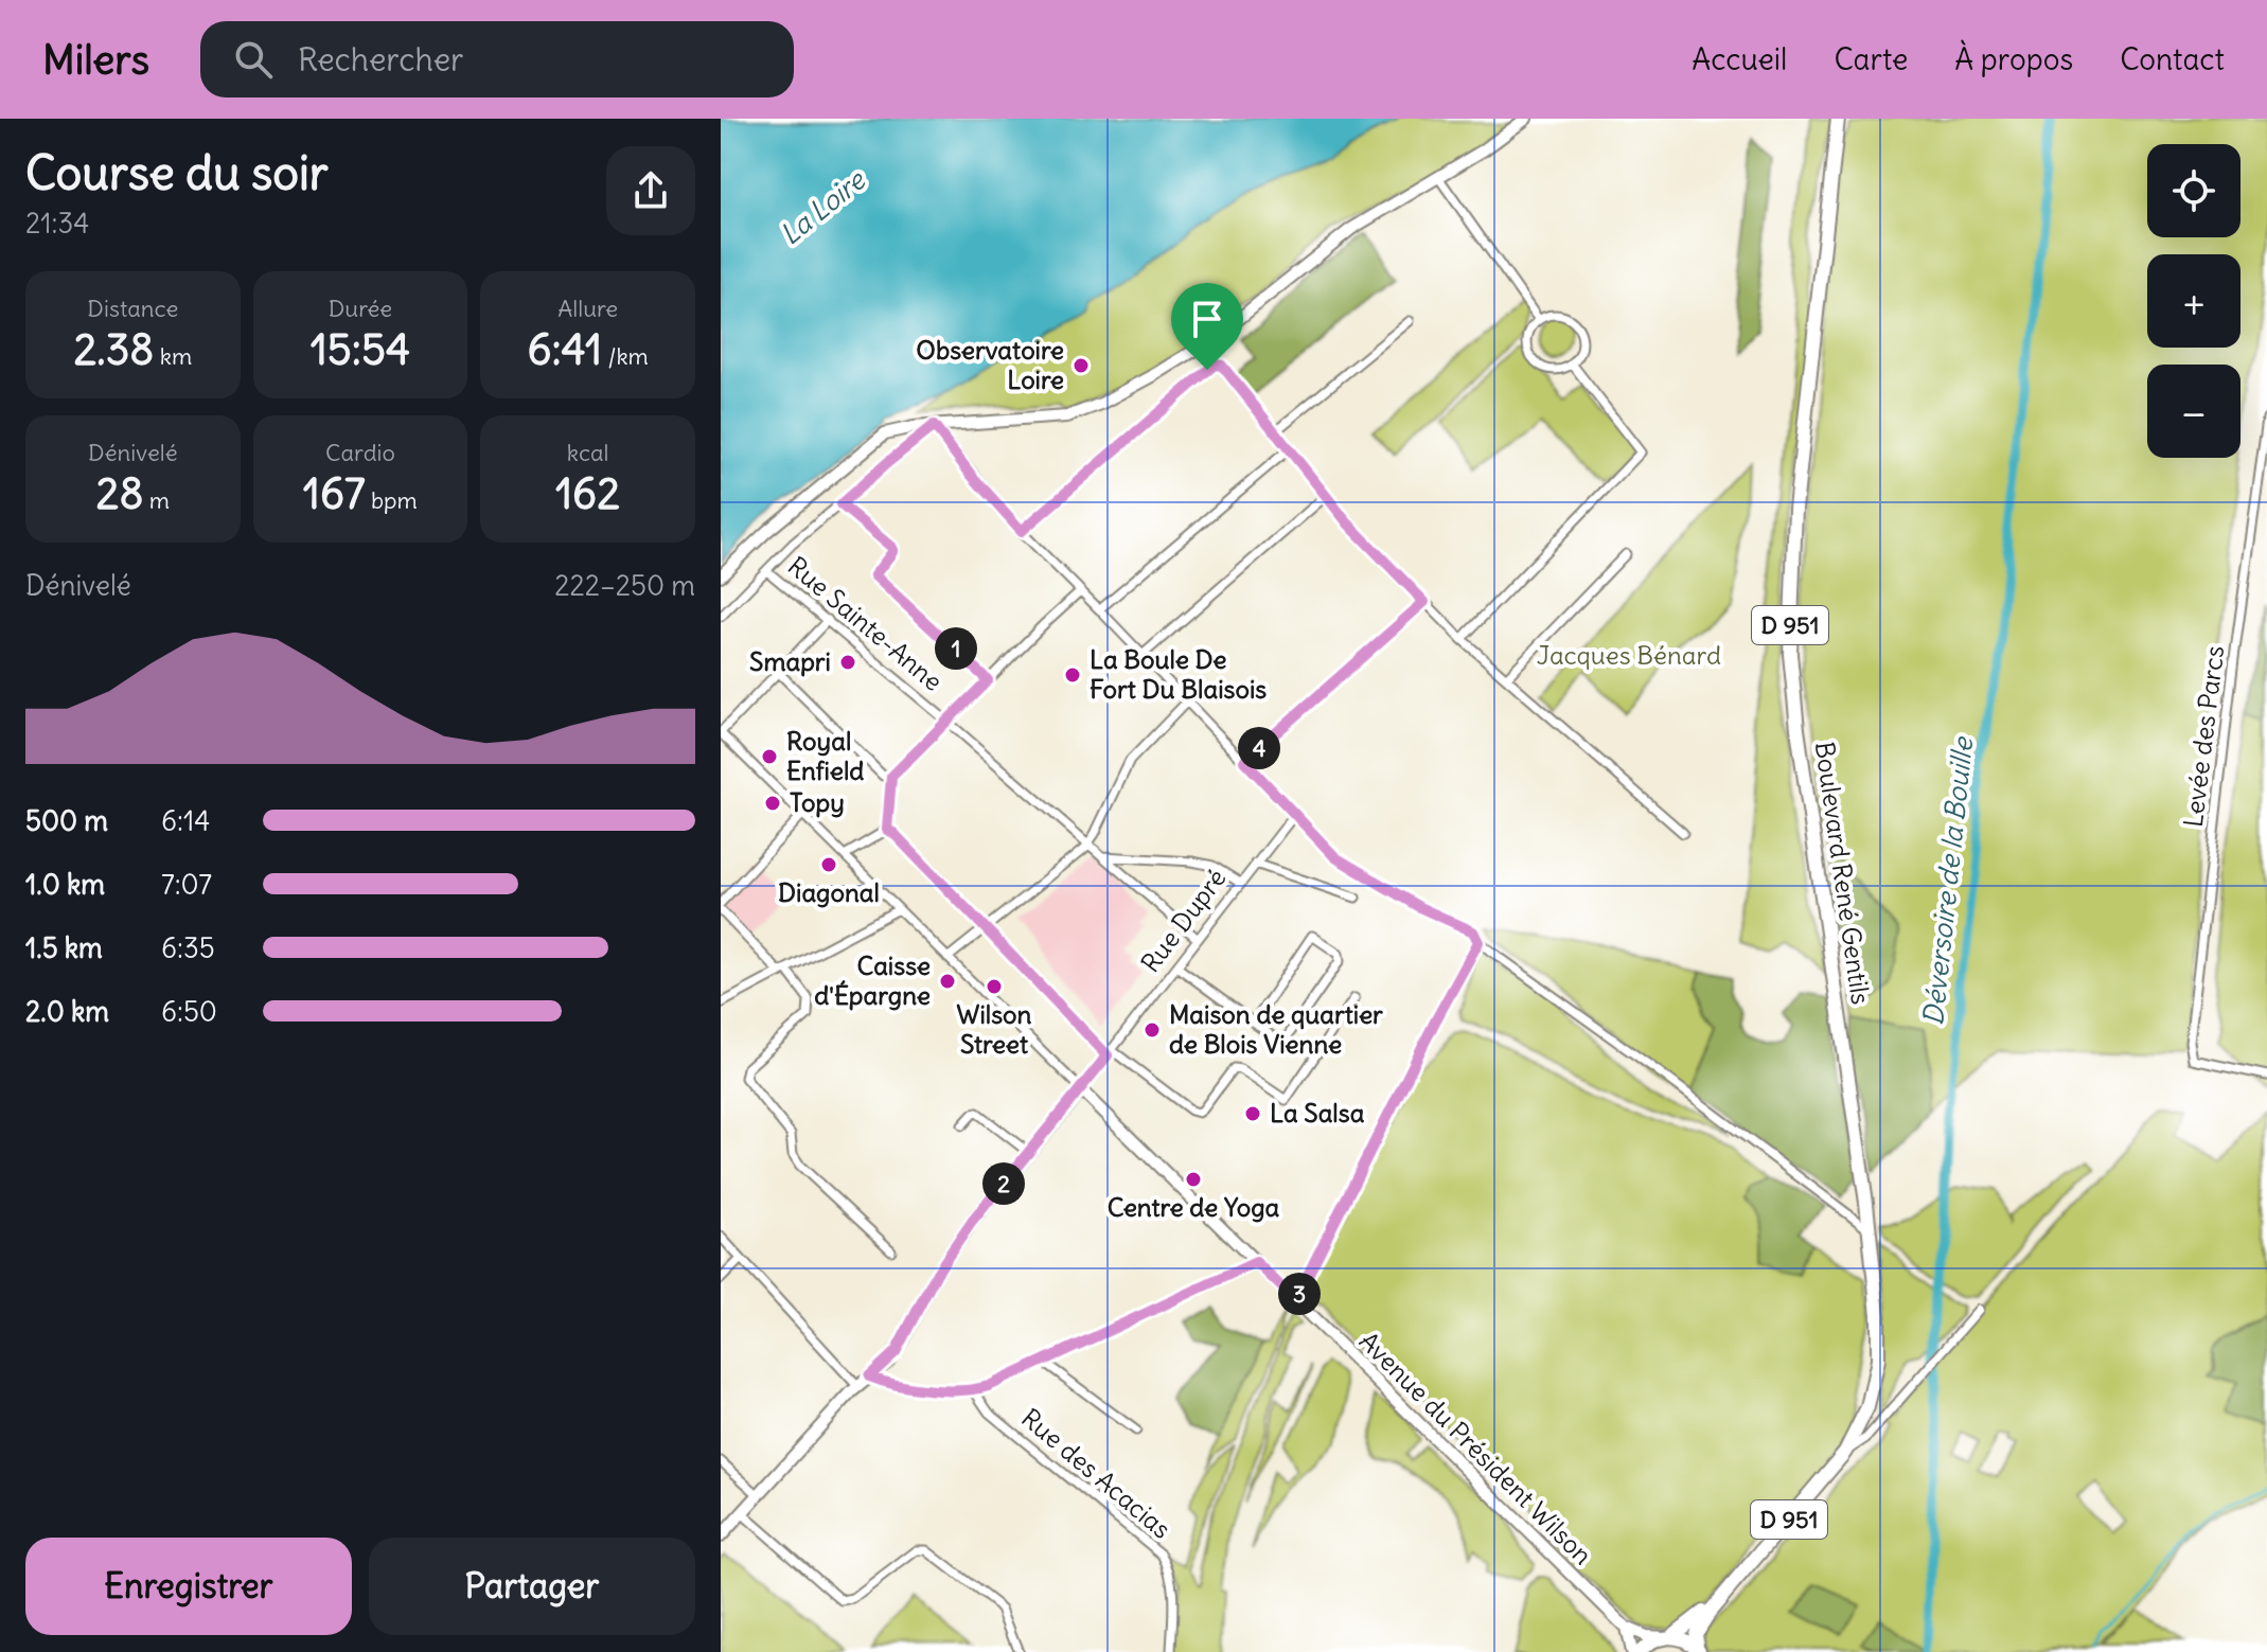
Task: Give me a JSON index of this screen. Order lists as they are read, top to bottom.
{
  "streets": {
    "main road": ["D 951", "Boulevard René Gentils", "Avenue du Président Wilson"],
    "street": [
      "Rue Sainte-Anne",
      "Levée des Parcs",
      "Rue Dupré",
      "Rue des Acacias"
    ]
  },
  "crossings": [
    ["Rue Sainte-Anne", "Rue Dupré"],
    ["Rue Dupré", "Avenue du Président Wilson"]
  ],
  "water": ["La Loire", "Déversoire de la Bouille"],
  "parks": ["Jacques Bénard"],
  "places": [
    "Observatoire Loire",
    "Smapri",
    "La Boule De Fort Du Blaisois",
    "Royal Enfield",
    "Topy",
    "Diagonal",
    "Caisse d'Épargne",
    "Wilson Street",
    "Maison de quartier de Blois Vienne",
    "La Salsa",
    "Centre de Yoga"
  ],
  "page": {
    "header": "Milers",
    "search": "Rechercher",
    "nav": [
      "Accueil",
      "Carte",
      "À propos",
      "Contact"
    ],
    "heading": ["Course du soir", "21:34"],
    "map_buttons": ["+", "−"],
    "stats": [
      ["Distance", "2.38 km"],
      ["Durée", "15:54"],
      ["Allure", "6:41 /km"],
      ["Dénivelé", "28 m"],
      ["Cardio", "167 bpm"],
      ["kcal", "162"]
    ],
    "chart": ["Dénivelé", "222–250 m"],
    "pins": [
      "1",
      "4",
      "2",
      "3"
    ],
    "list": [
      {
        "name": "500 m",
        "note": "6:14"
      },
      {
        "name": "1.0 km",
        "note": "7:07"
      },
      {
        "name": "1.5 km",
        "note": "6:35"
      },
      {
        "name": "2.0 km",
        "note": "6:50"
      }
    ],
    "buttons": ["Enregistrer", "Partager"]
  }
}
